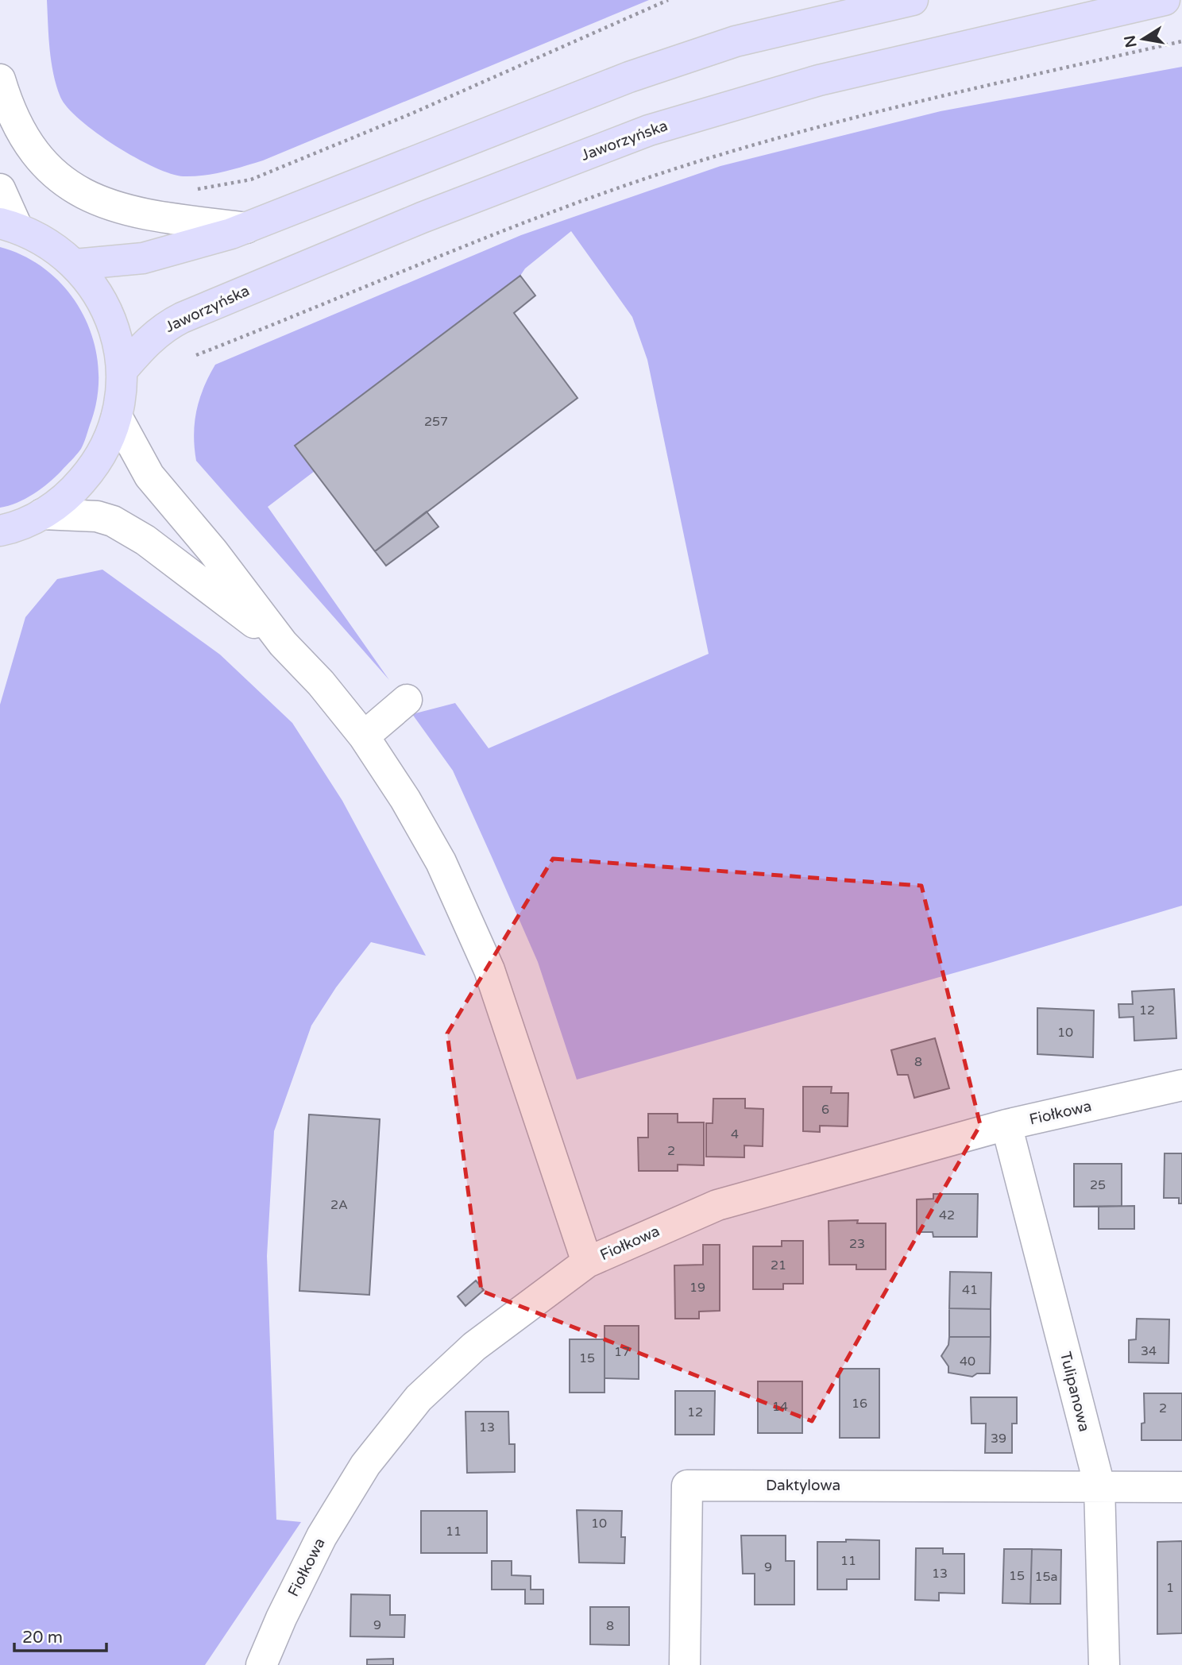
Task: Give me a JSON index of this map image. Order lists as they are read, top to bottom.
{
  "streets": {
    "main road": ["Jaworzyńska"],
    "street": ["Fiołkowa", "Tulipanowa", "Daktylowa"]
  },
  "crossings": [
    ["Fiołkowa", "Tulipanowa"],
    ["Tulipanowa", "Daktylowa"]
  ],
  "house_numbers": [
    "257",
    "12",
    "10",
    "8",
    "6",
    "4",
    "2",
    "25",
    "2A",
    "42",
    "23",
    "21",
    "19",
    "41",
    "34",
    "17",
    "15",
    "40",
    "16",
    "14",
    "2",
    "12",
    "13",
    "39",
    "10",
    "11",
    "11",
    "9",
    "13",
    "15",
    "15a",
    "1",
    "9",
    "8"
  ],
  "scale_bar": "20 m",
  "north": "left"
}
